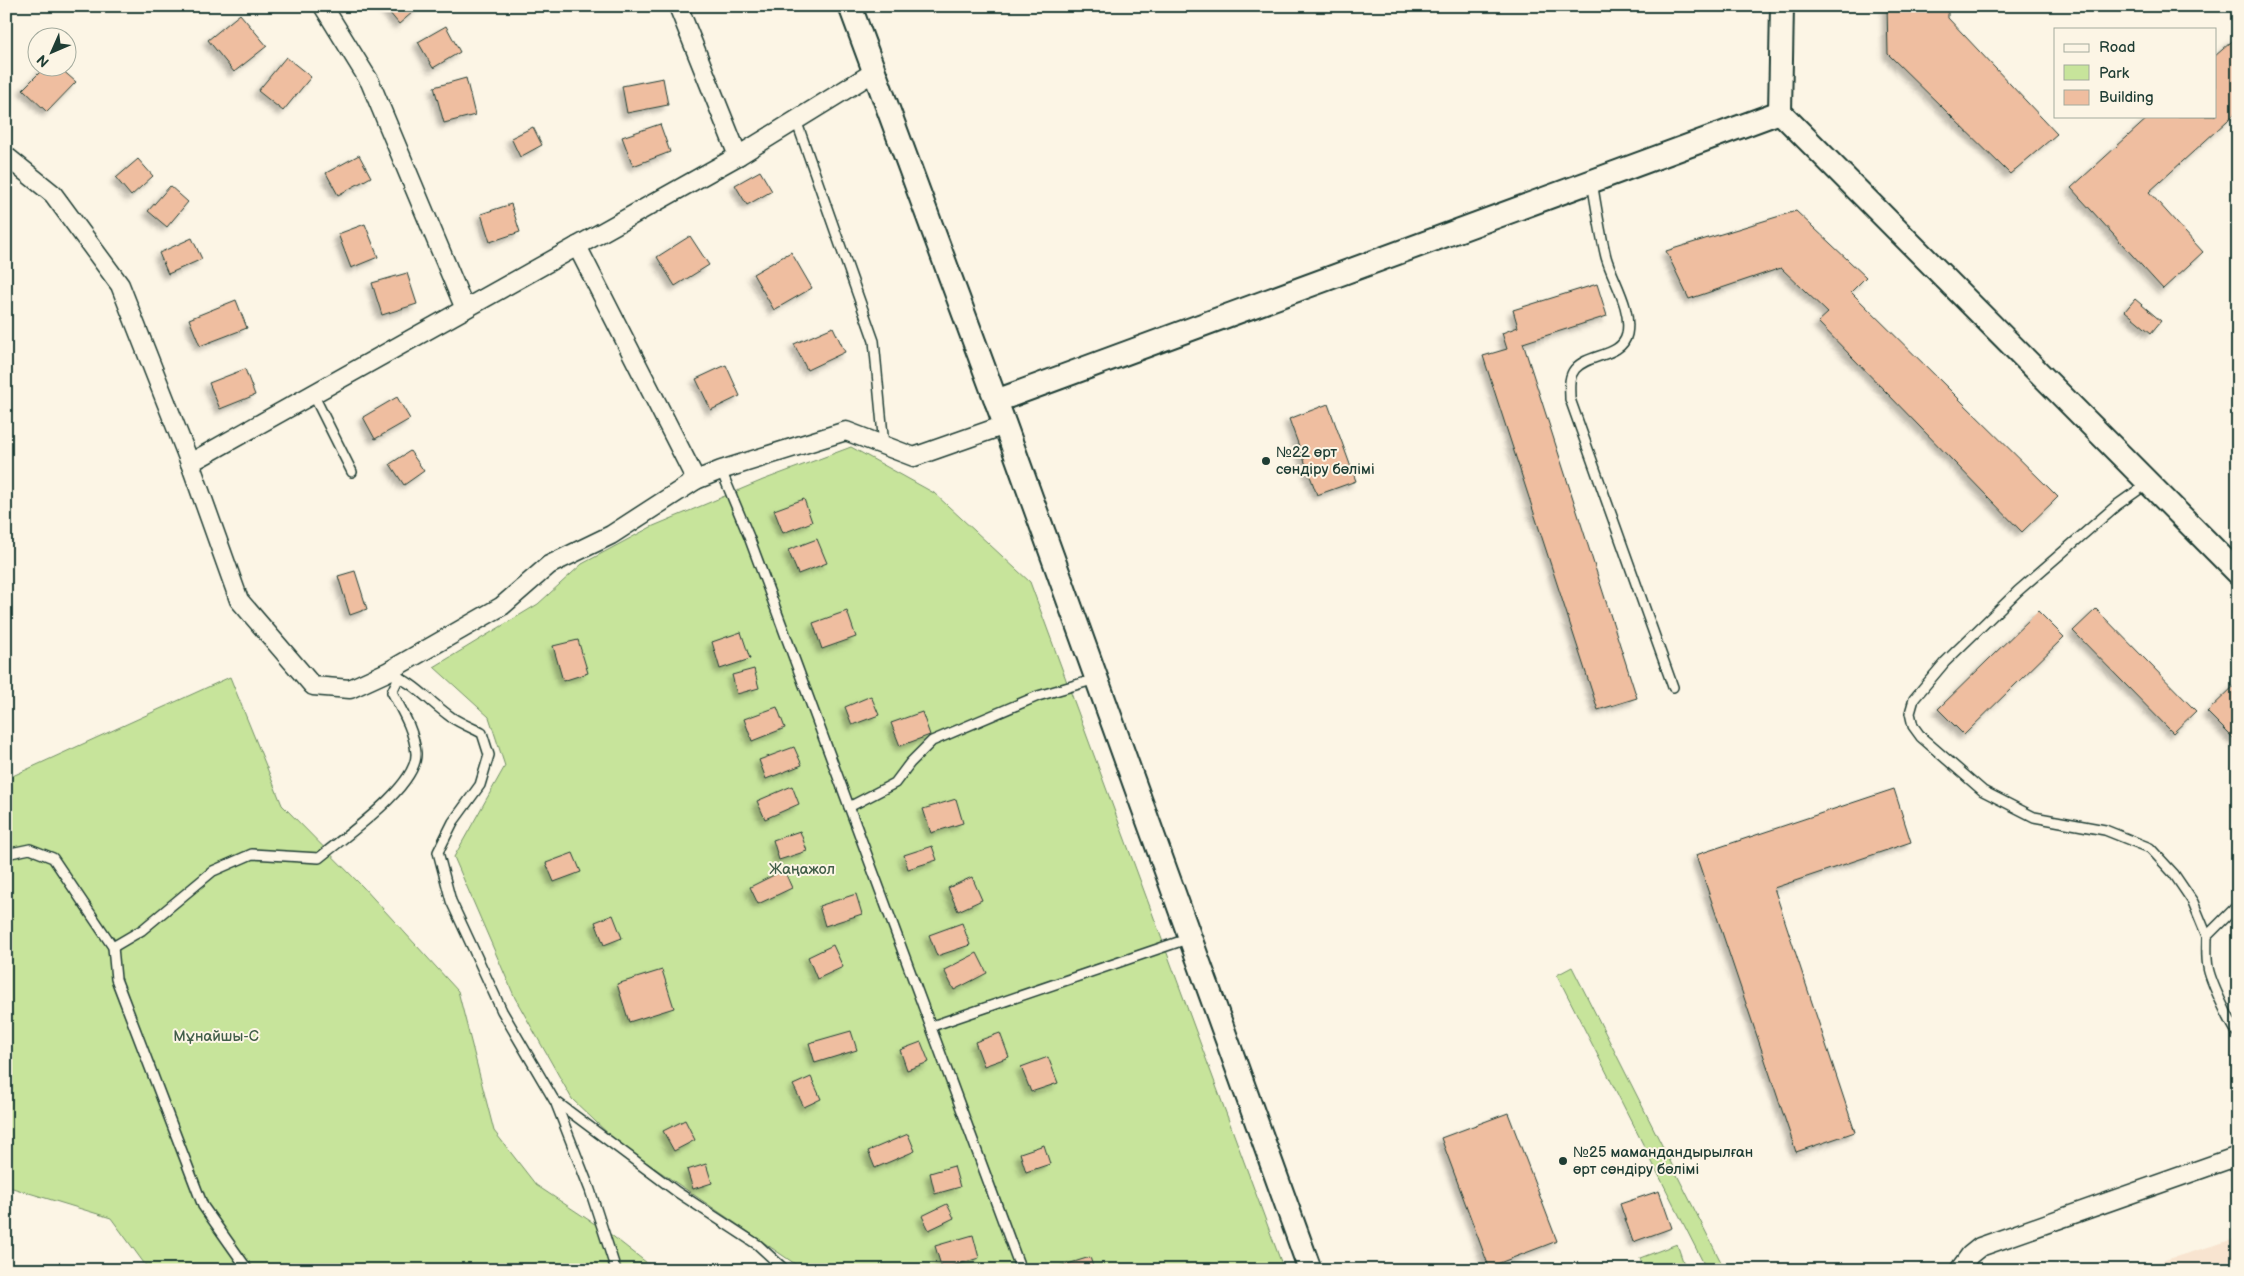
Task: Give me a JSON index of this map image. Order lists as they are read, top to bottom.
{
  "parks": ["Жаңажол", "Мұнайшы-С"],
  "places": ["№22 өрт сөндіру бөлімі", "№25 мамандандырылған өрт сөндіру бөлімі"],
  "legend": ["Road", "Park", "Building"],
  "north": "bottom left"
}
